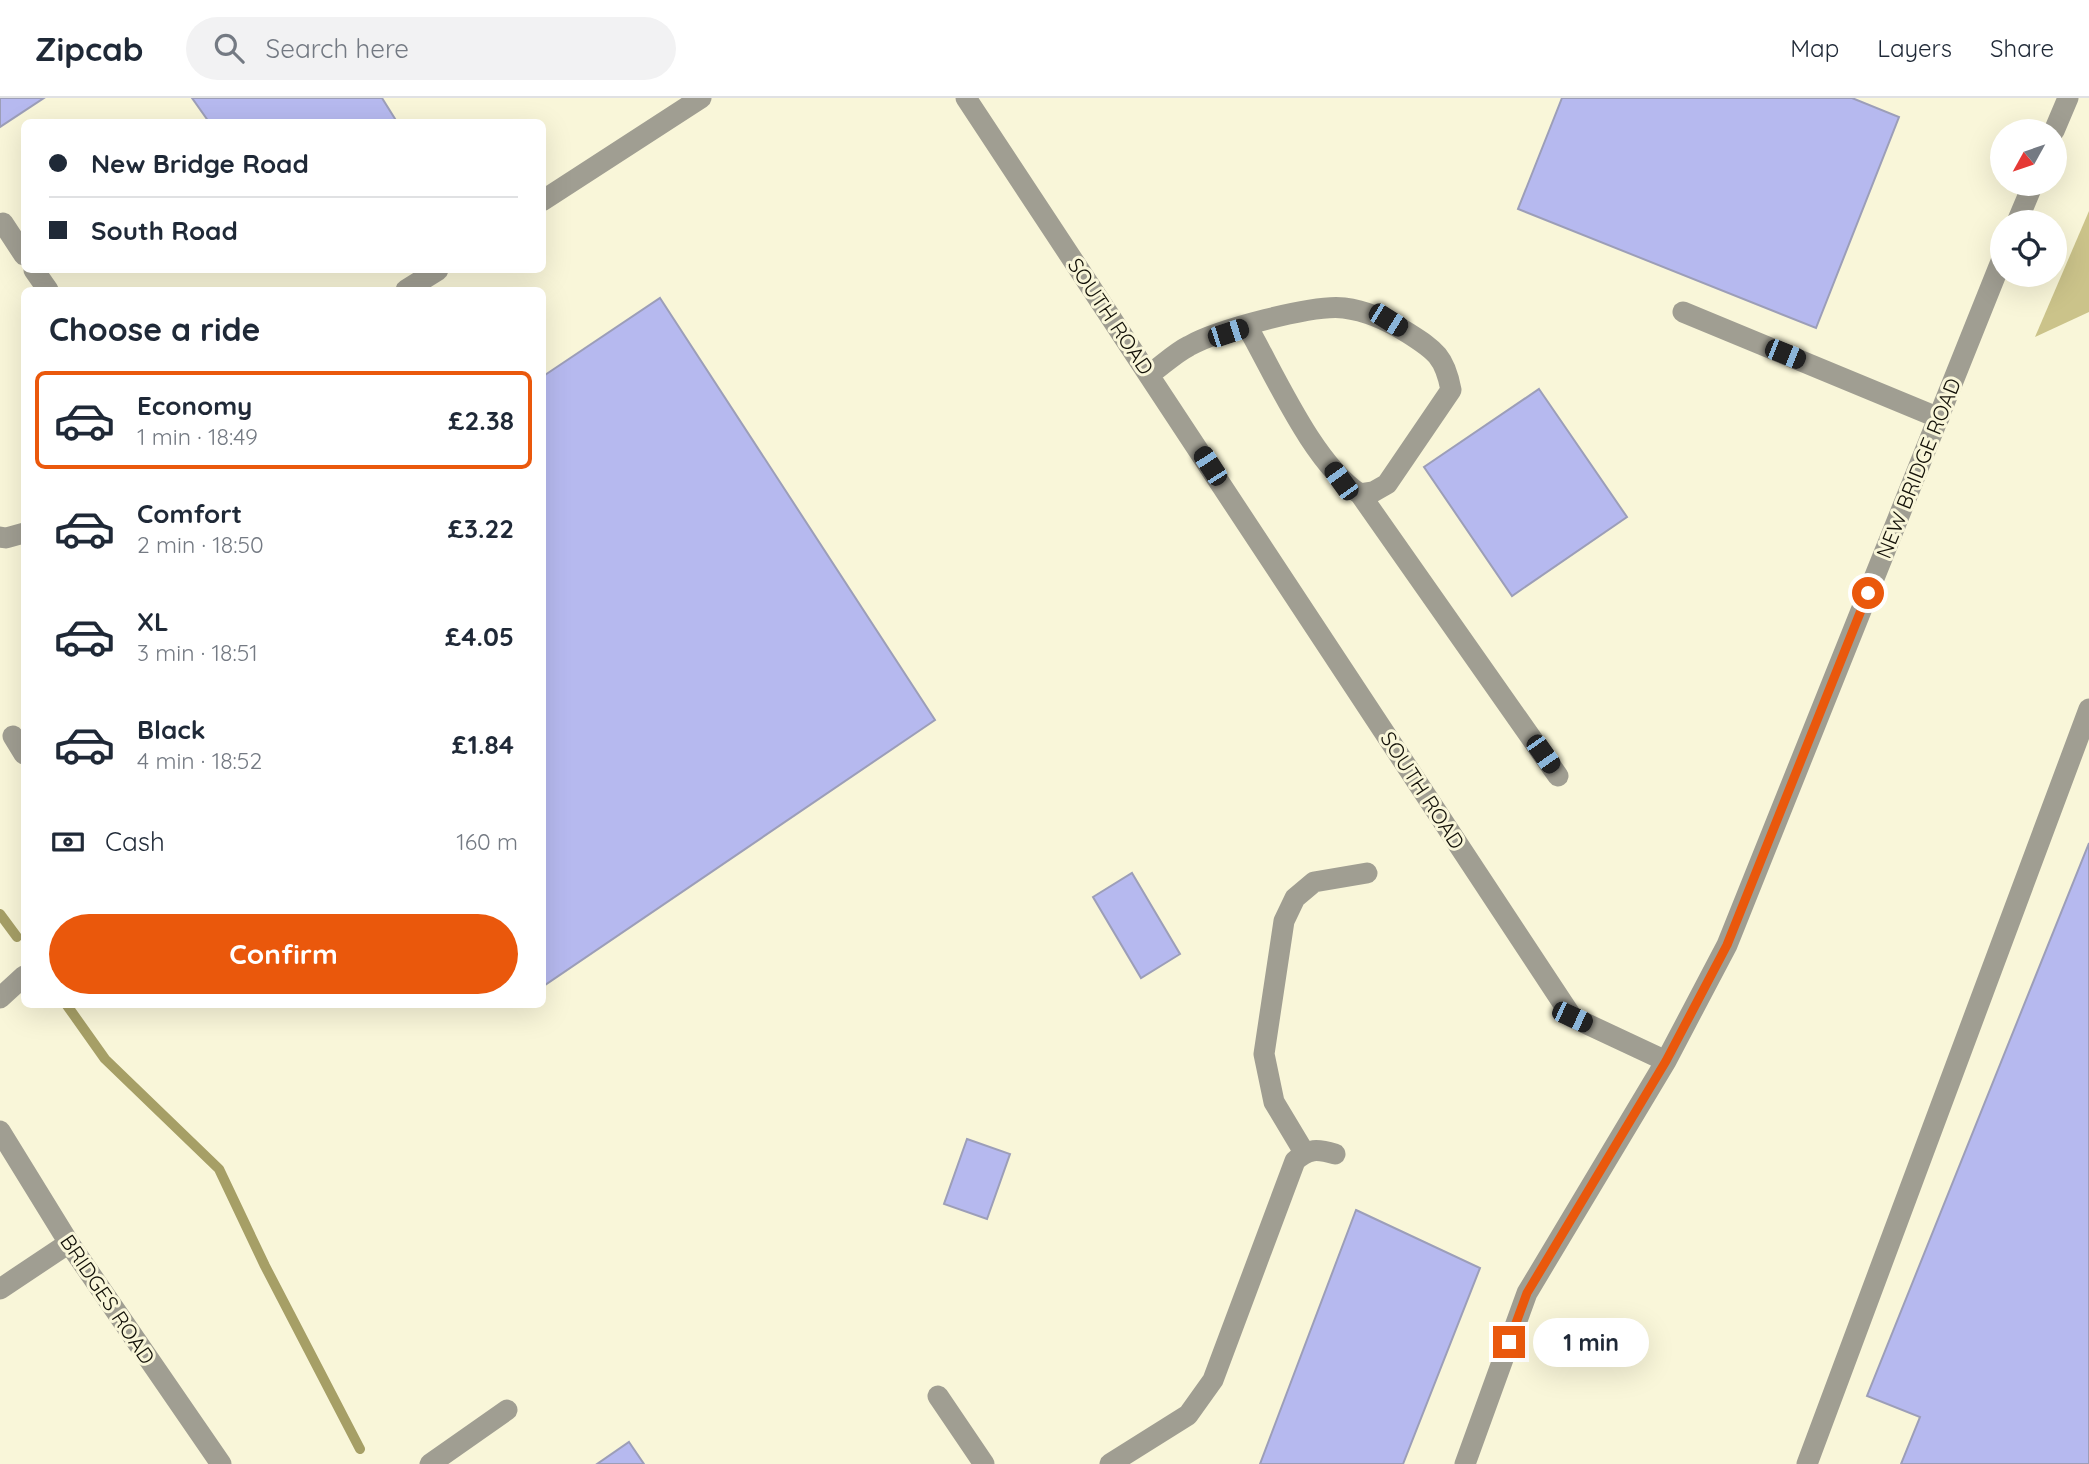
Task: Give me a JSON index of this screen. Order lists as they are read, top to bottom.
{
  "streets": {
    "street": ["SOUTH ROAD", "NEW BRIDGE ROAD", "BRIDGES ROAD"]
  },
  "crossings": [
    ["SOUTH ROAD", "NEW BRIDGE ROAD"]
  ],
  "north": "bottom left",
  "page": {
    "header": "Zipcab",
    "search": "Search here",
    "nav": ["Map", "Layers", "Share"],
    "banner": ["New Bridge Road", "South Road"],
    "heading": "Choose a ride",
    "list": [
      {
        "name": "Economy",
        "note": "1 min · 18:49",
        "value": "£2.38"
      },
      {
        "name": "Comfort",
        "note": "2 min · 18:50",
        "value": "£3.22"
      },
      {
        "name": "XL",
        "note": "3 min · 18:51",
        "value": "£4.05"
      },
      {
        "name": "Black",
        "note": "4 min · 18:52",
        "value": "£1.84"
      }
    ],
    "pay": ["Cash", "160 m"],
    "buttons": "Confirm",
    "bubble": "1 min"
  }
}
